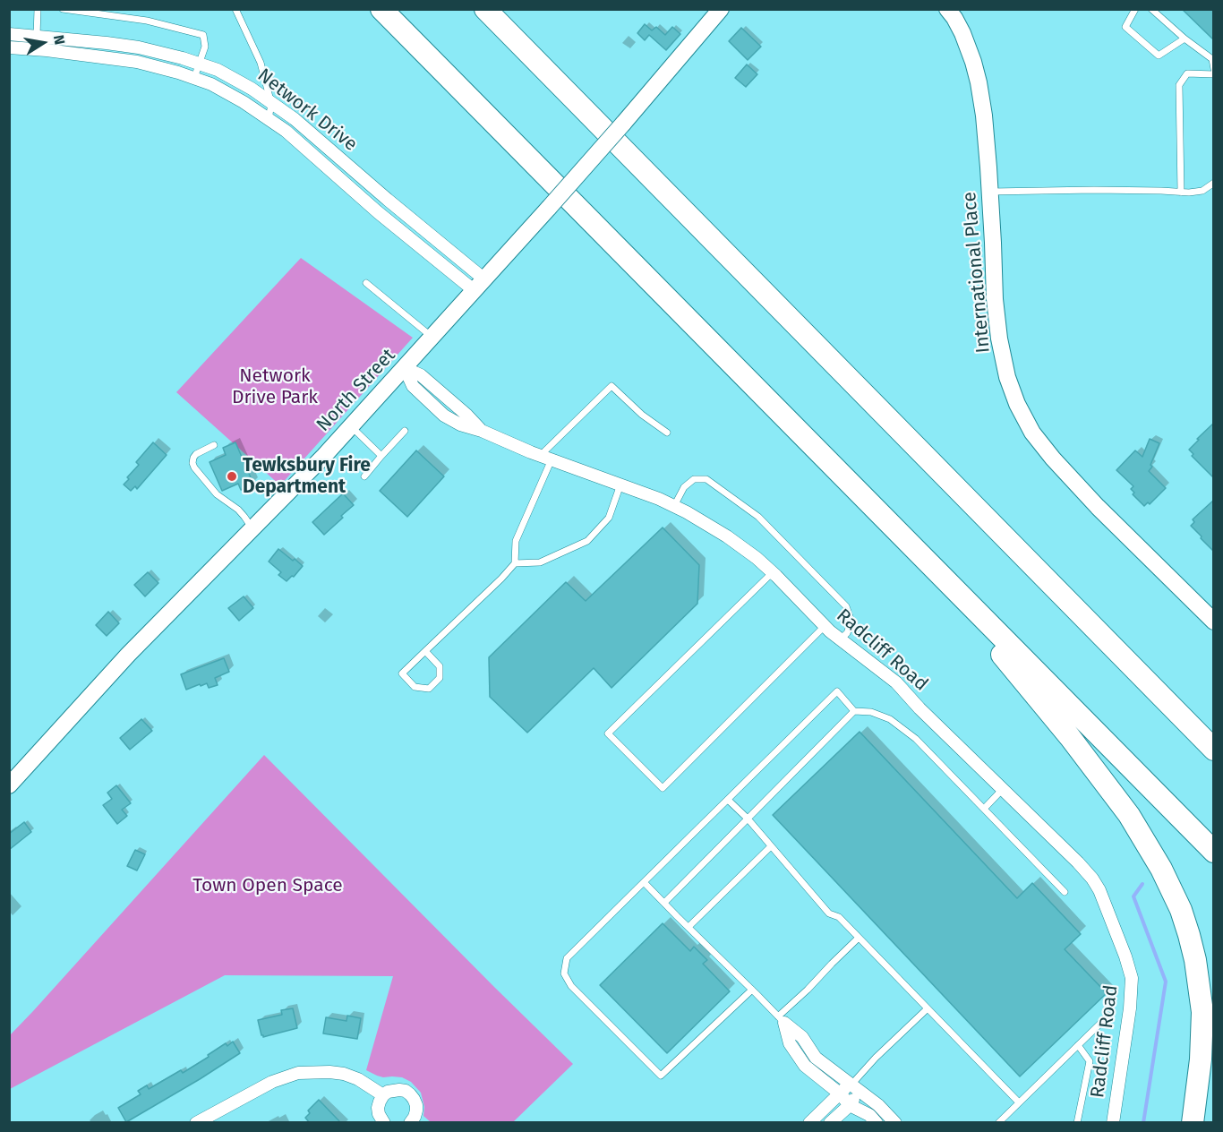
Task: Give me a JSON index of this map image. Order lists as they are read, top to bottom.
{
  "streets": {
    "main road": ["International Place", "North Street"],
    "street": ["Network Drive", "Radcliff Road"]
  },
  "crossings": [
    ["Network Drive", "North Street"],
    ["North Street", "Radcliff Road"]
  ],
  "parks": ["Network Drive Park", "Town Open Space"],
  "places": ["Tewksbury Fire Department"],
  "north": "right"
}
